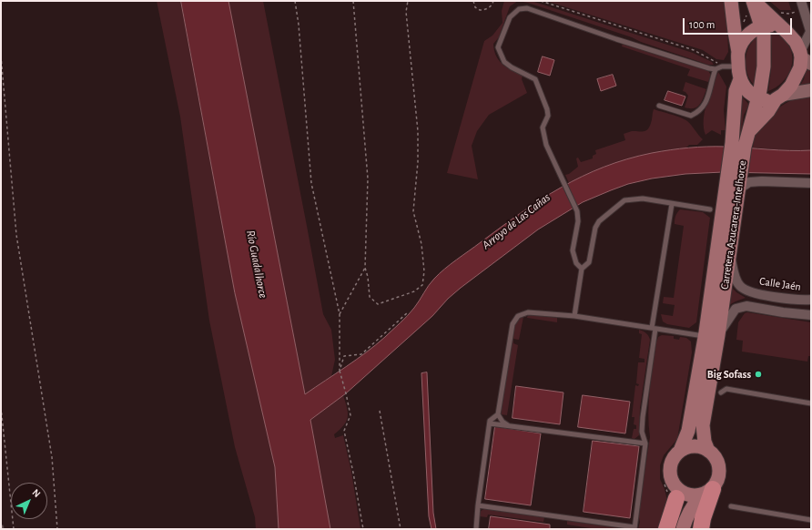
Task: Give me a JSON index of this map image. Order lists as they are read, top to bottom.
{
  "streets": {
    "main road": ["Carretera Azucarera-Intelhorce"],
    "street": ["Calle Jaén"]
  },
  "crossings": [
    ["Carretera Azucarera-Intelhorce", "Calle Jaén"]
  ],
  "water": ["Arroyo de Las Cañas", "Río Guadalhorce"],
  "places": ["Big Sofass"],
  "scale_bar": "100 m",
  "north": "top right"
}
